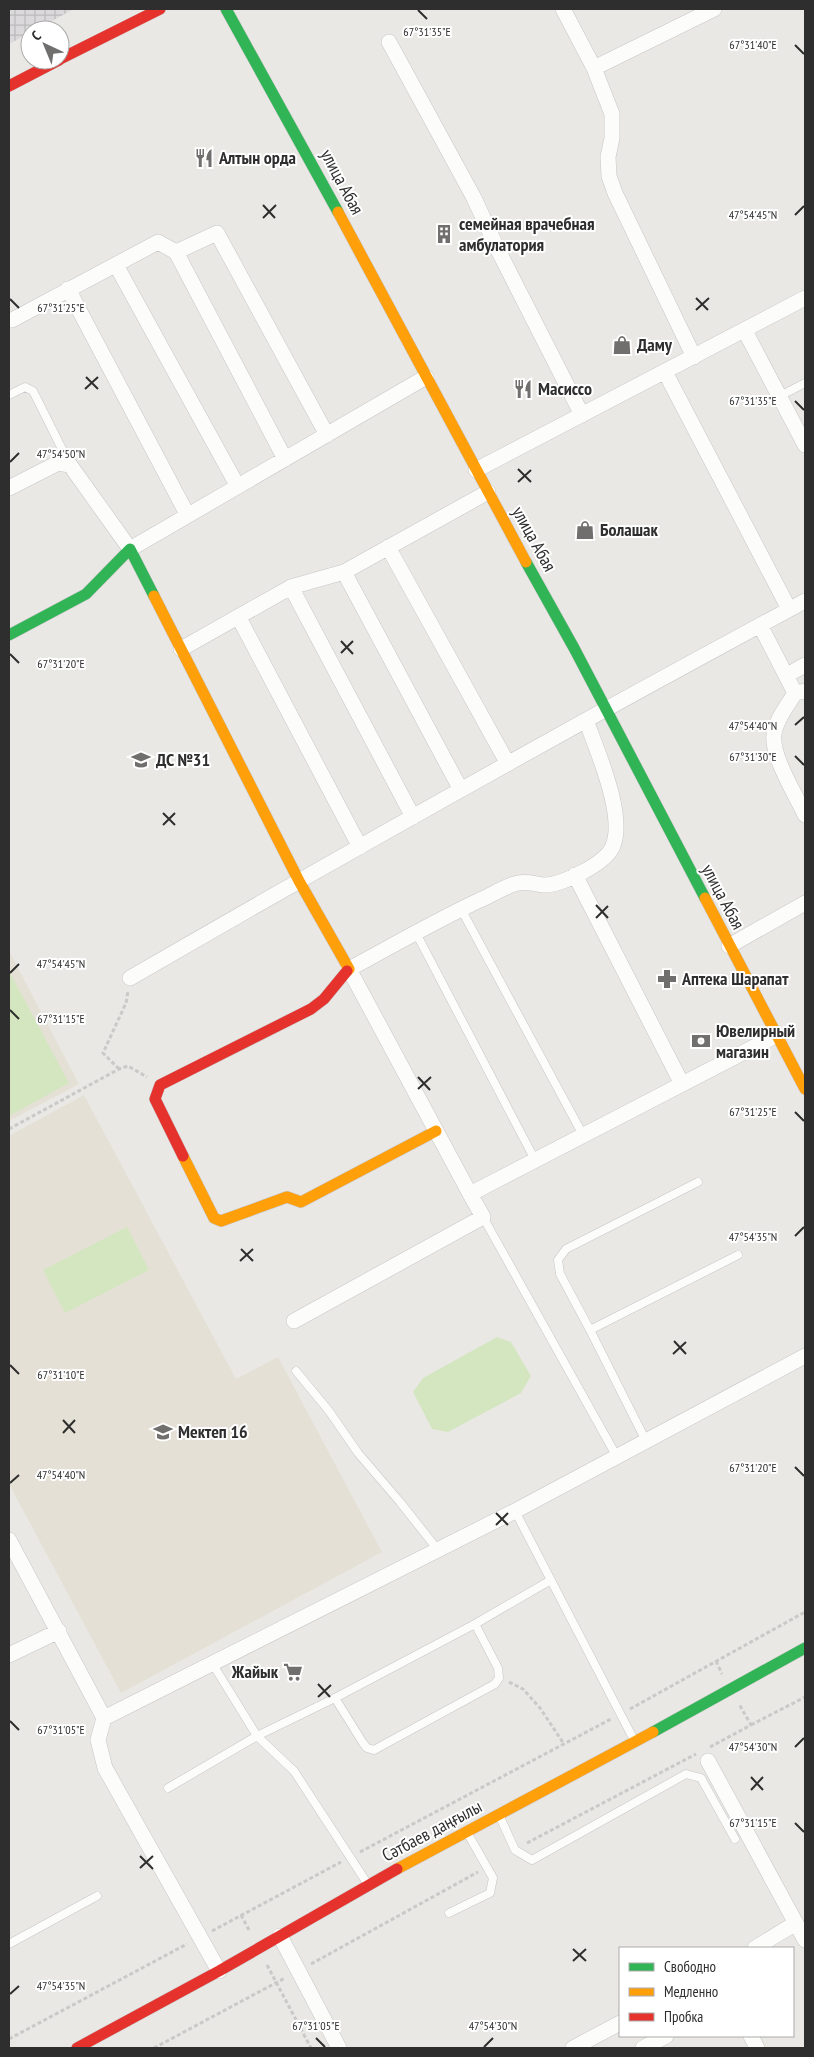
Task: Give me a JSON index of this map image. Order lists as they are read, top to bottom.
{
  "streets": {
    "street": ["улица Абая", "Сәтбаев даңғылы"]
  },
  "places": {
    "restaurant": ["Алтын орда", "Масиссо"],
    "building": ["семейная врачебная амбулатория"],
    "shop": ["Даму", "Болашак"],
    "school or university": ["ДС №31", "Мектеп 16"],
    "pharmacy": ["Аптека Шарапат"],
    "bank": ["Ювелирный магазин"],
    "supermarket": ["Жайык"]
  },
  "legend": ["Свободно", "Медленно", "Пробка"],
  "north": "top left",
  "coordinates": [
    "67°31'35\"E",
    "67°31'40\"E",
    "47°54'45\"N",
    "67°31'25\"E",
    "47°54'50\"N",
    "67°31'20\"E",
    "47°54'40\"N",
    "67°31'30\"E",
    "67°31'15\"E",
    "47°54'35\"N",
    "67°31'10\"E",
    "67°31'05\"E",
    "47°54'30\"N"
  ]
}
